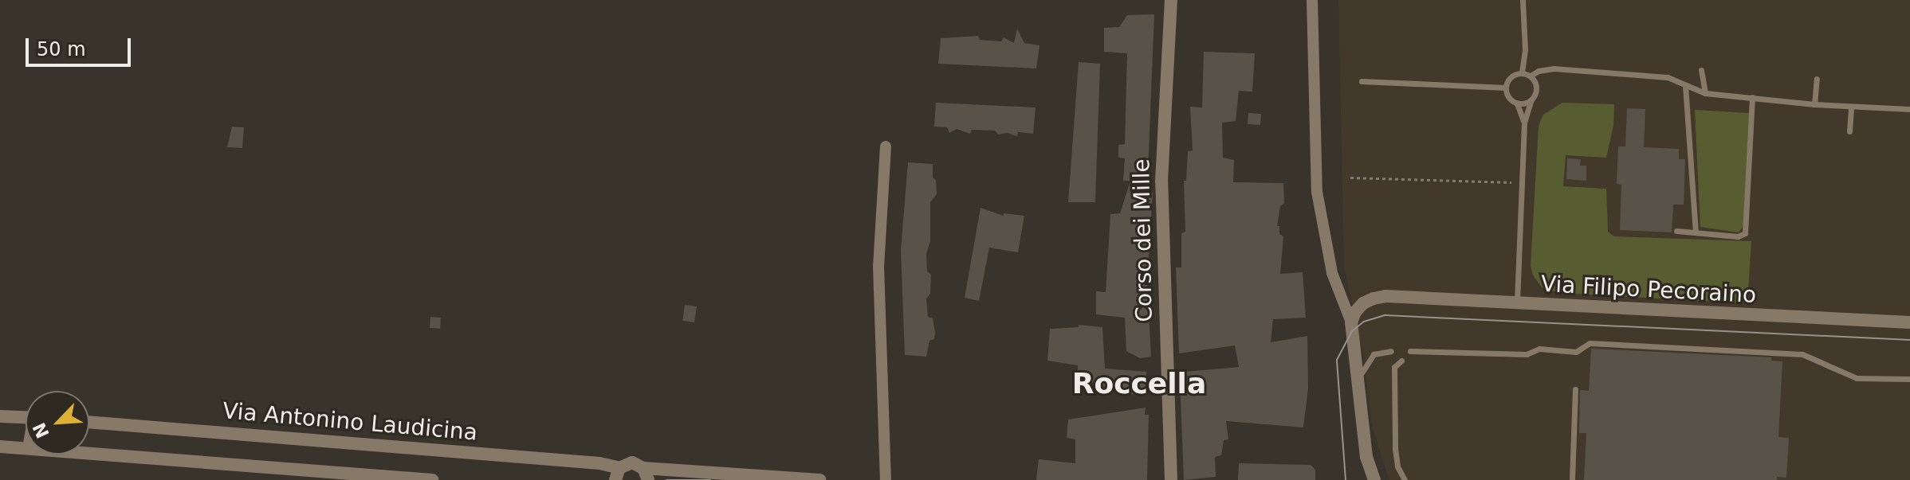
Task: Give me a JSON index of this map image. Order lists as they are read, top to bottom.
{
  "streets": {
    "street": ["Corso dei Mille", "Via Filipo Pecoraino", "Via Antonino Laudicina"]
  },
  "districts": ["Roccella"],
  "scale_bar": "50 m",
  "north": "bottom left"
}
